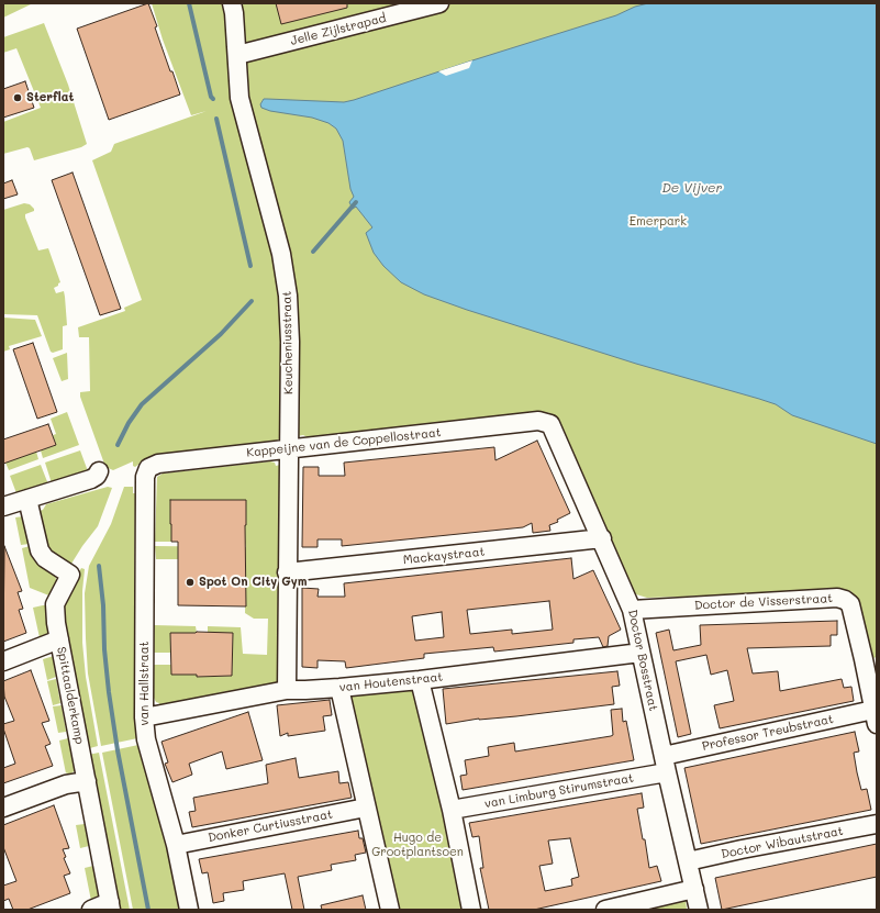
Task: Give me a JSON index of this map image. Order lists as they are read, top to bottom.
{
  "streets": {
    "street": [
      "Jelle Zijlstrapad",
      "Keucheniusstraat",
      "Kappeijne van de Coppellostraat",
      "Mackaystraat",
      "Doctor de Visserstraat",
      "Doctor Bosstraat",
      "van Houtenstraat",
      "van Hallstraat",
      "Spittaalderkamp",
      "Professor Treubstraat",
      "van Limburg Stirumstraat",
      "Donker Curtiusstraat",
      "Doctor Wibautstraat"
    ]
  },
  "crossings": [
    ["Jelle Zijlstrapad", "Keucheniusstraat"],
    ["Keucheniusstraat", "Kappeijne van de Coppellostraat"],
    ["Keucheniusstraat", "Mackaystraat"],
    ["Keucheniusstraat", "van Houtenstraat"],
    ["Kappeijne van de Coppellostraat", "Doctor Bosstraat"],
    ["Kappeijne van de Coppellostraat", "van Hallstraat"],
    ["Mackaystraat", "Doctor Bosstraat"],
    ["Doctor de Visserstraat", "Doctor Bosstraat"],
    ["Doctor de Visserstraat", "Professor Treubstraat"],
    ["Doctor Bosstraat", "van Houtenstraat"],
    ["Doctor Bosstraat", "Professor Treubstraat"],
    ["Doctor Bosstraat", "van Limburg Stirumstraat"],
    ["Doctor Bosstraat", "Doctor Wibautstraat"],
    ["van Houtenstraat", "van Hallstraat"],
    ["van Hallstraat", "Donker Curtiusstraat"],
    ["Professor Treubstraat", "van Limburg Stirumstraat"]
  ],
  "water": ["De Vijver"],
  "parks": ["Emerpark", "Hugo de Grootplantsoen"],
  "places": ["Sterflat", "Spot On City Gym"]
}
